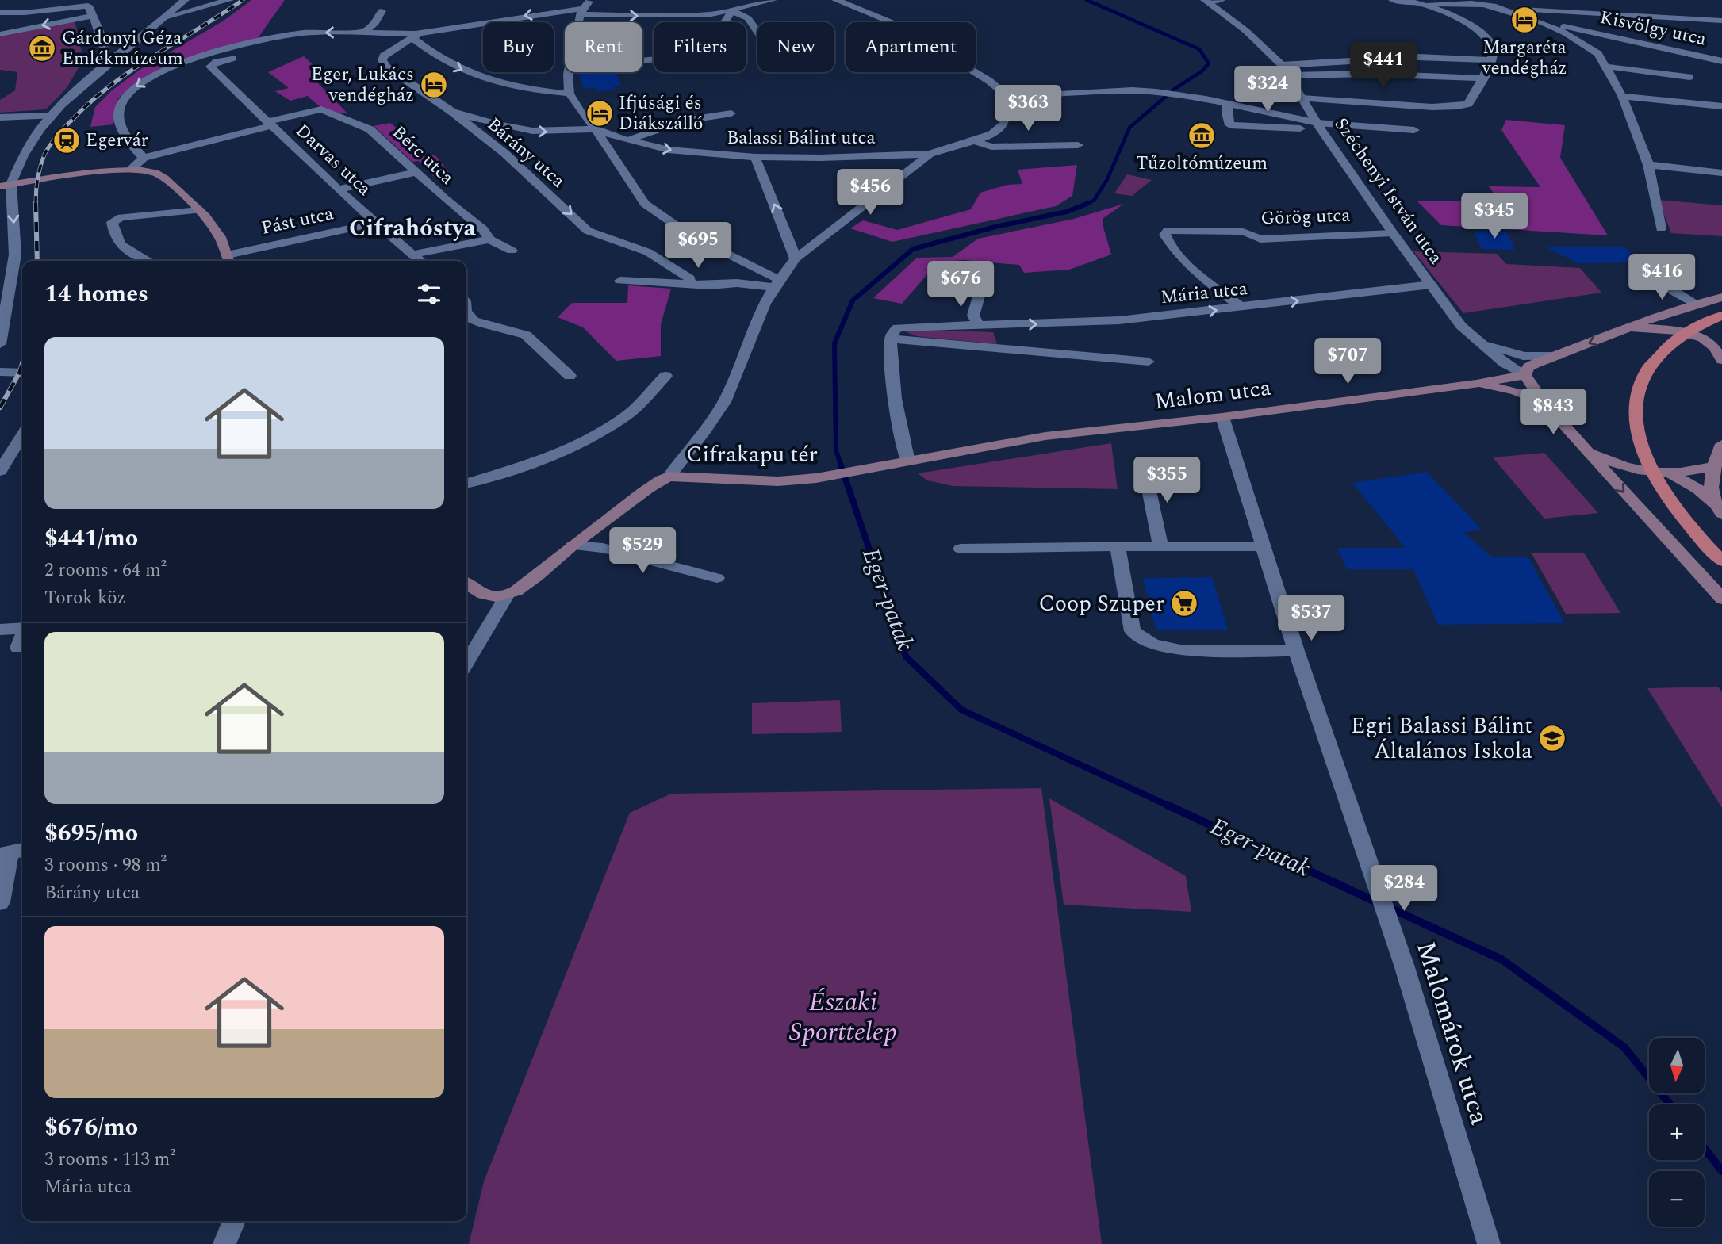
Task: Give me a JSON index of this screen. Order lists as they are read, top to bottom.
{
  "streets": {
    "main road": ["Malom utca", "Cifrakapu tér"],
    "street": [
      "Kisvölgy utca",
      "Balassi Bálint utca",
      "Bárány utca",
      "Bérc utca",
      "Darvas utca",
      "Széchenyi István utca",
      "Görög utca",
      "Pást utca",
      "Mária utca",
      "Malomárok utca"
    ]
  },
  "crossings": [
    ["Balassi Bálint utca", "Cifrakapu tér"],
    ["Bérc utca", "Darvas utca"],
    ["Darvas utca", "Pást utca"],
    ["Széchenyi István utca", "Görög utca"],
    ["Széchenyi István utca", "Mária utca"],
    ["Széchenyi István utca", "Malom utca"],
    ["Görög utca", "Mária utca"],
    ["Malom utca", "Cifrakapu tér"],
    ["Malom utca", "Malomárok utca"]
  ],
  "districts": ["Cifrahóstya"],
  "water": ["Eger-patak"],
  "parks": ["Északi Sporttelep"],
  "places": {
    "hotel": ["Margaréta vendégház", "Eger, Lukács vendégház", "Ifjúsági és Diákszálló"],
    "museum": ["Gárdonyi Géza Emlékmúzeum", "Tűzoltómúzeum"],
    "station": ["Egervár"],
    "supermarket": ["Coop Szuper"],
    "school or university": ["Egri Balassi Bálint Általános Iskola"]
  },
  "north": "bottom",
  "page": {
    "chip": [
      "Buy",
      "Rent",
      "Filters",
      "New",
      "Apartment"
    ],
    "price": [
      "$441",
      "$324",
      "$363",
      "$456",
      "$345",
      "$695",
      "$416",
      "$676",
      "$707",
      "$843",
      "$355",
      "$529",
      "$537",
      "$284"
    ],
    "heading": "14 homes",
    "list": [
      {
        "name": "$441/mo",
        "note": "2 rooms · 64 m² · Torok köz"
      },
      {
        "name": "$695/mo",
        "note": "3 rooms · 98 m² · Bárány utca"
      },
      {
        "name": "$676/mo",
        "note": "3 rooms · 113 m² · Mária utca"
      }
    ],
    "map_buttons": ["+", "−"]
  }
}
